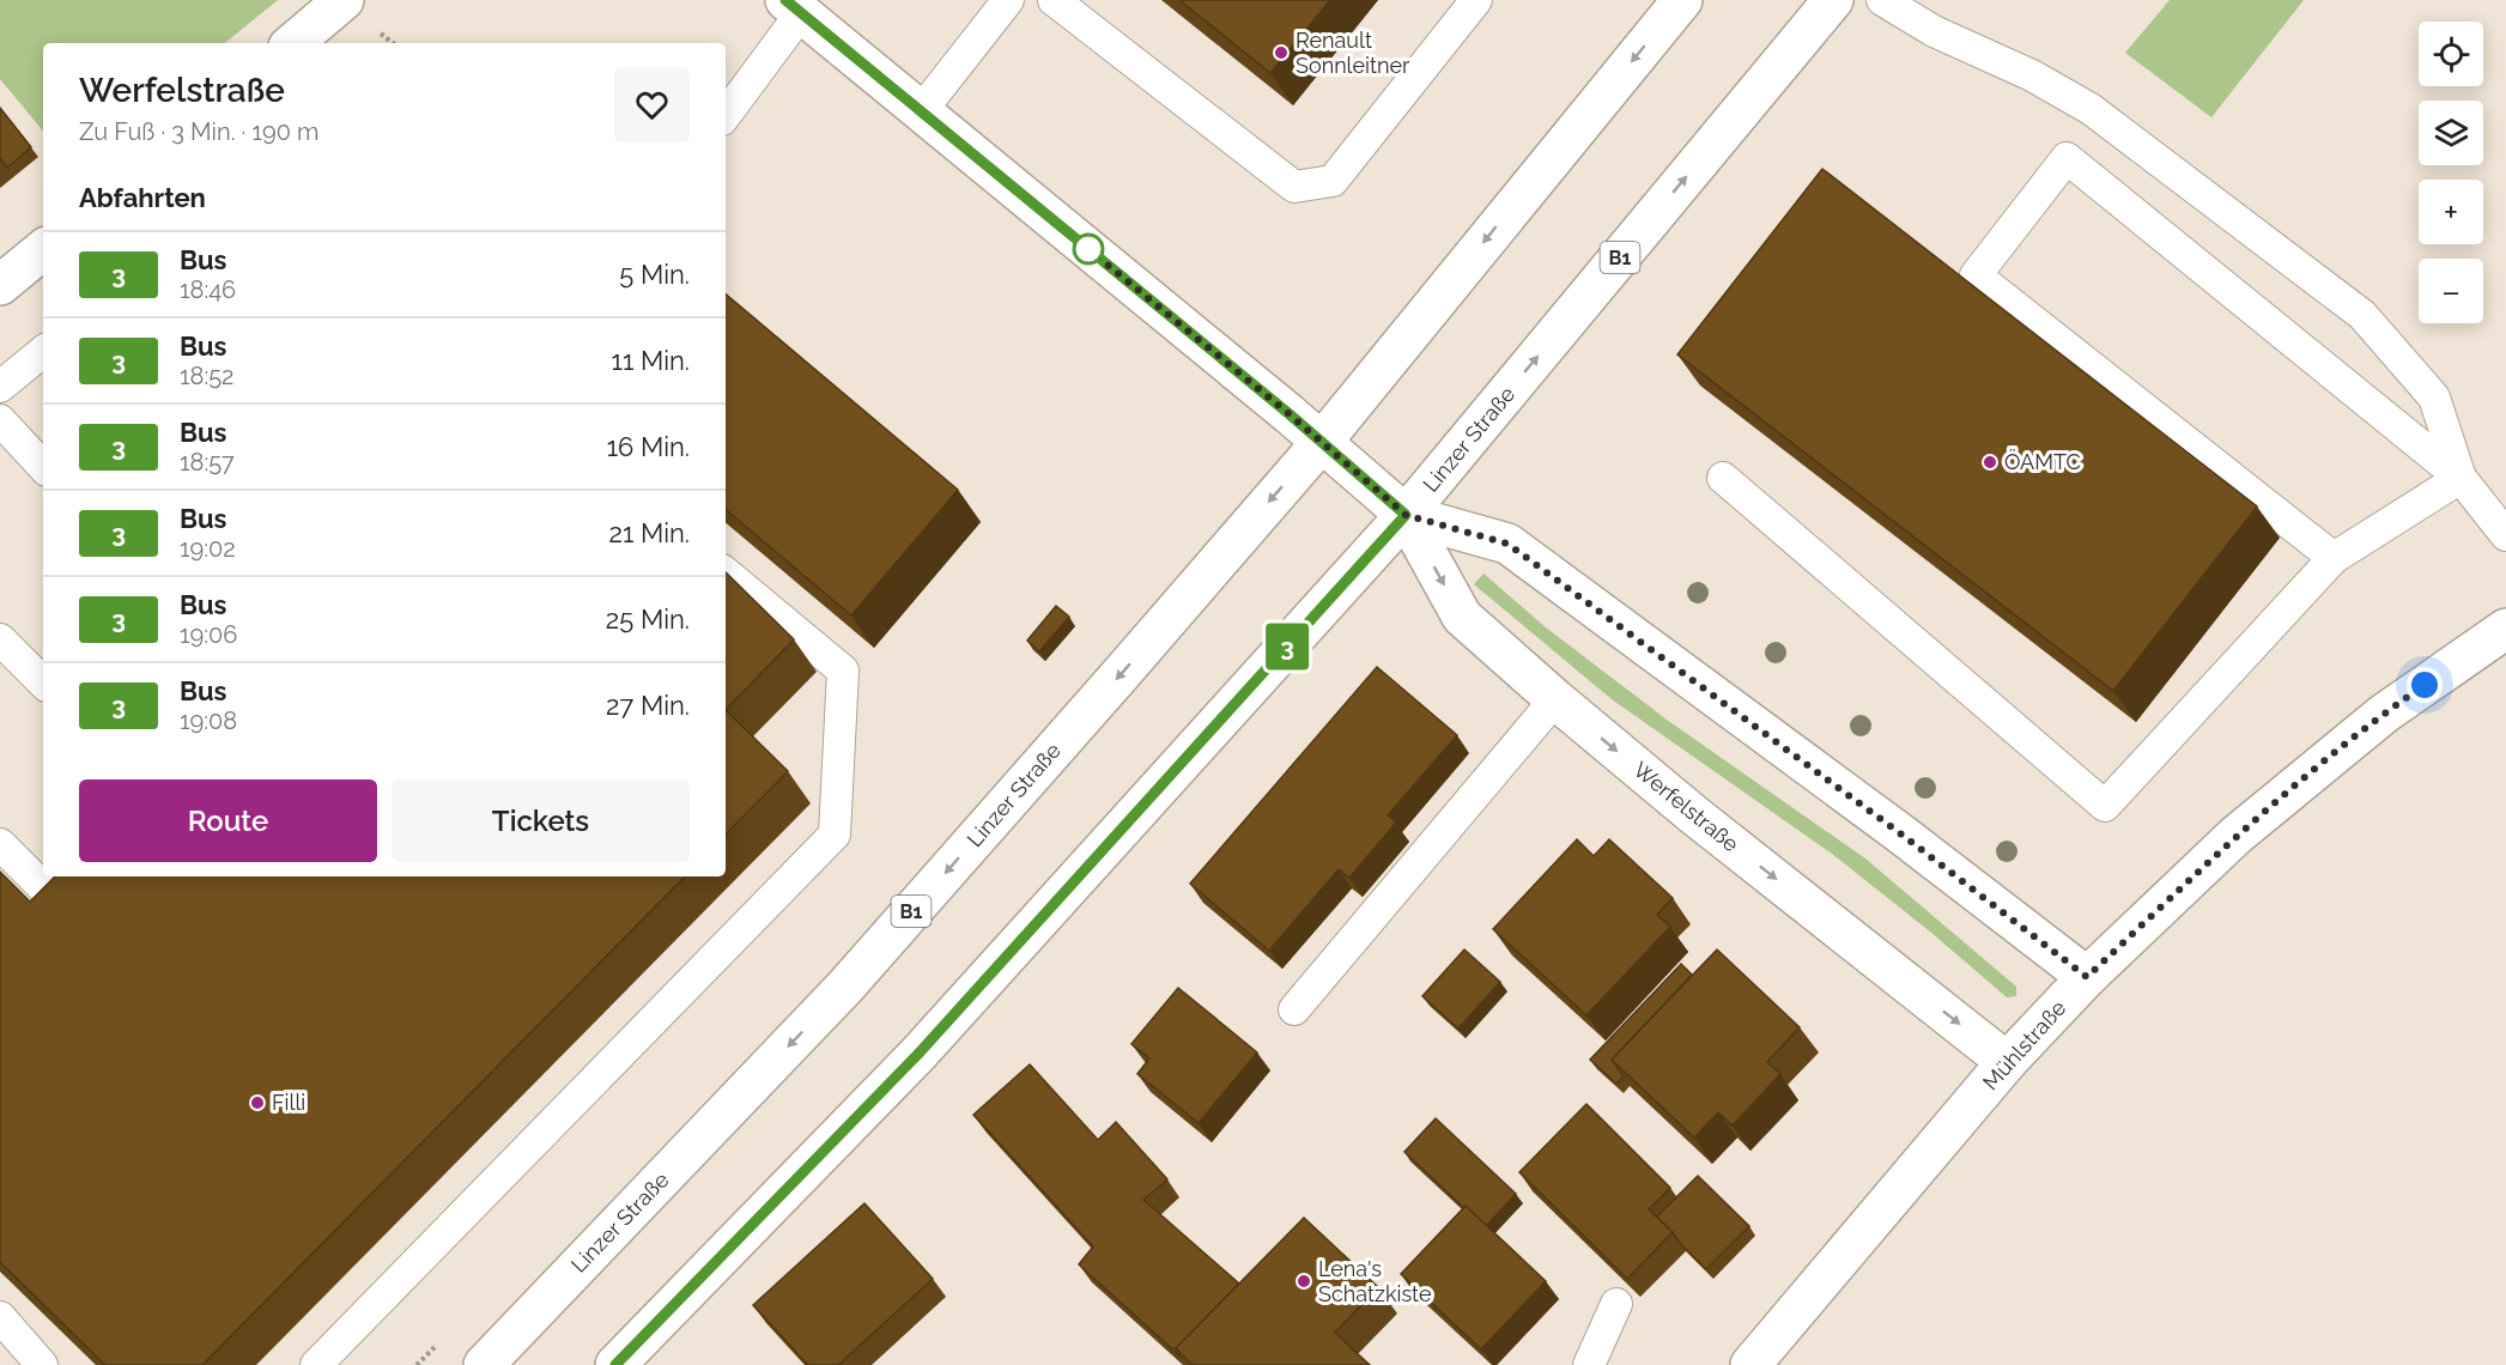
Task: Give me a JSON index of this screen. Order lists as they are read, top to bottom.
{
  "streets": {
    "street": [
      "B1",
      "Linzer Straße",
      "Werfelstraße",
      "Mühlstraße"
    ]
  },
  "crossings": [
    ["Linzer Straße", "Werfelstraße"],
    ["Werfelstraße", "Mühlstraße"]
  ],
  "places": [
    "Renault Sonnleitner",
    "ÖAMTC",
    "Filli",
    "Lena's Schatzkiste"
  ],
  "lines": ["bus line 3"],
  "page": {
    "on_map": "3",
    "map_buttons": ["+", "−"],
    "heading": [
      ["Werfelstraße", "Zu Fuß · 3 Min. · 190 m"],
      "Abfahrten"
    ],
    "list": [
      {
        "mark": "3",
        "name": "Bus",
        "note": "18:46",
        "value": "5 Min."
      },
      {
        "mark": "3",
        "name": "Bus",
        "note": "18:52",
        "value": "11 Min."
      },
      {
        "mark": "3",
        "name": "Bus",
        "note": "18:57",
        "value": "16 Min."
      },
      {
        "mark": "3",
        "name": "Bus",
        "note": "19:02",
        "value": "21 Min."
      },
      {
        "mark": "3",
        "name": "Bus",
        "note": "19:06",
        "value": "25 Min."
      },
      {
        "mark": "3",
        "name": "Bus",
        "note": "19:08",
        "value": "27 Min."
      }
    ],
    "buttons": ["Route", "Tickets"]
  }
}
